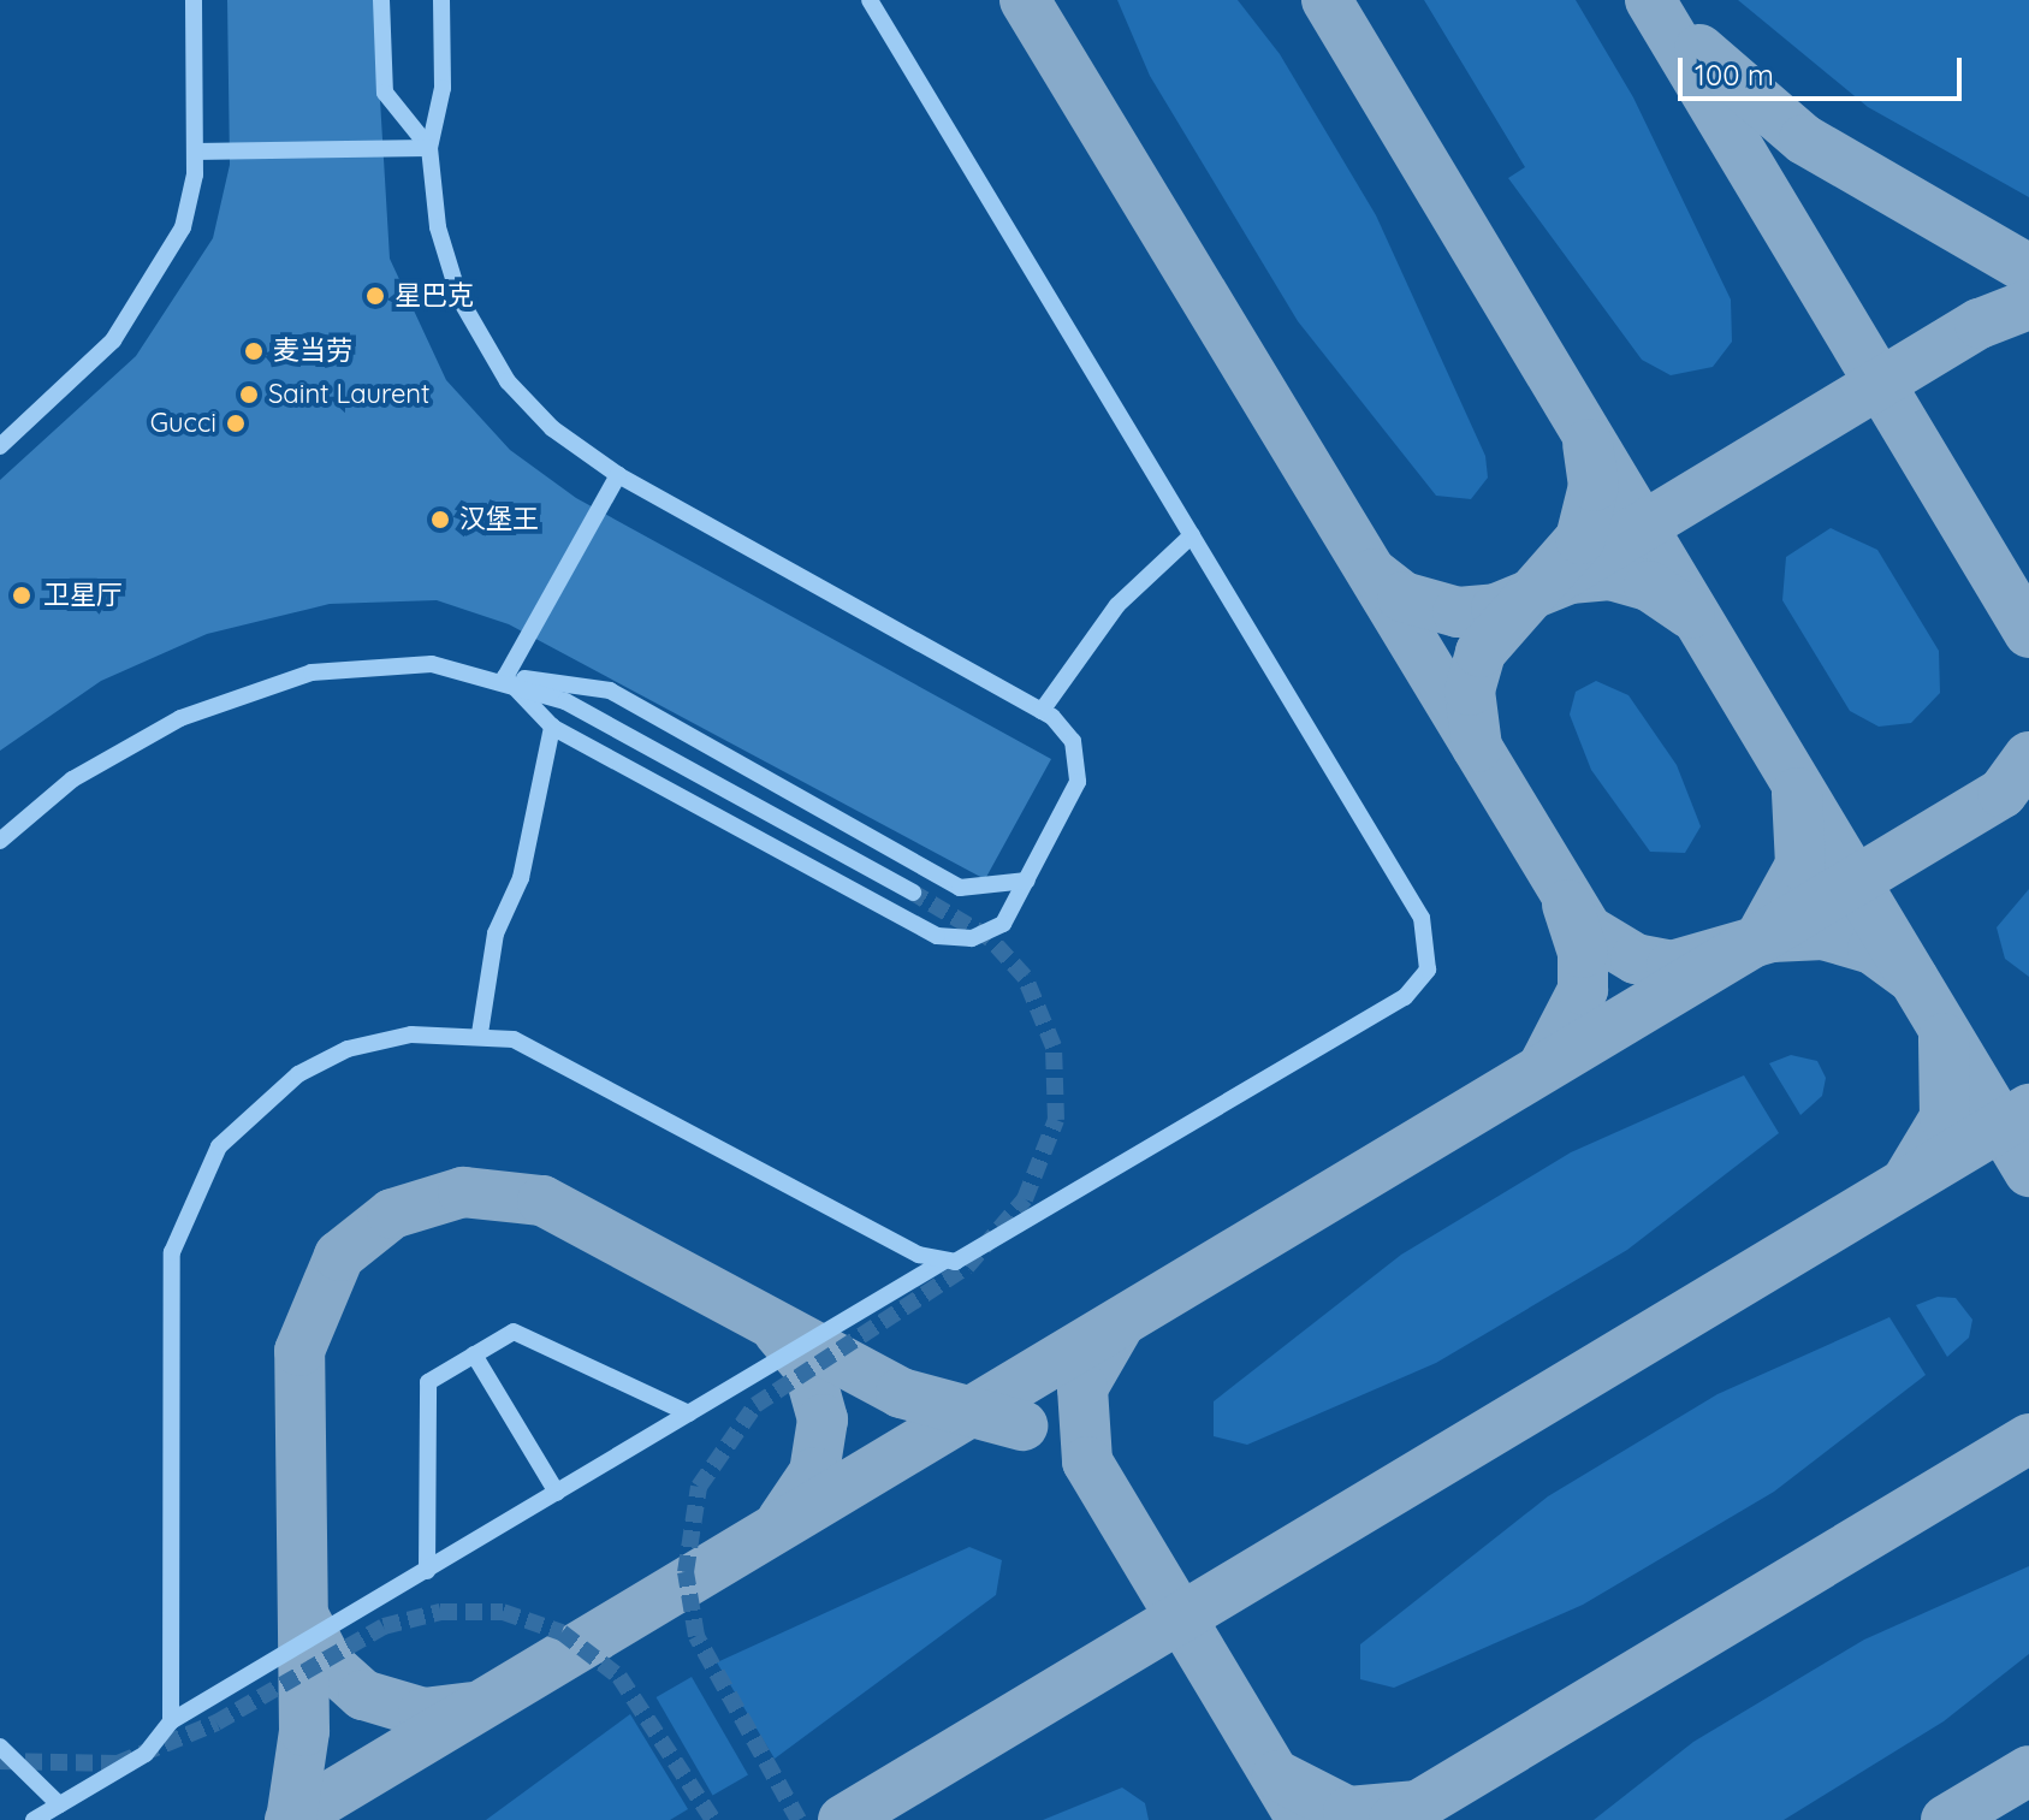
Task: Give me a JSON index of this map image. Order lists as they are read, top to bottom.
{
  "places": [
    "星巴克",
    "麦当劳",
    "Saint Laurent",
    "Gucci",
    "汉堡王",
    "卫星厅"
  ],
  "scale_bar": "100 m"
}
